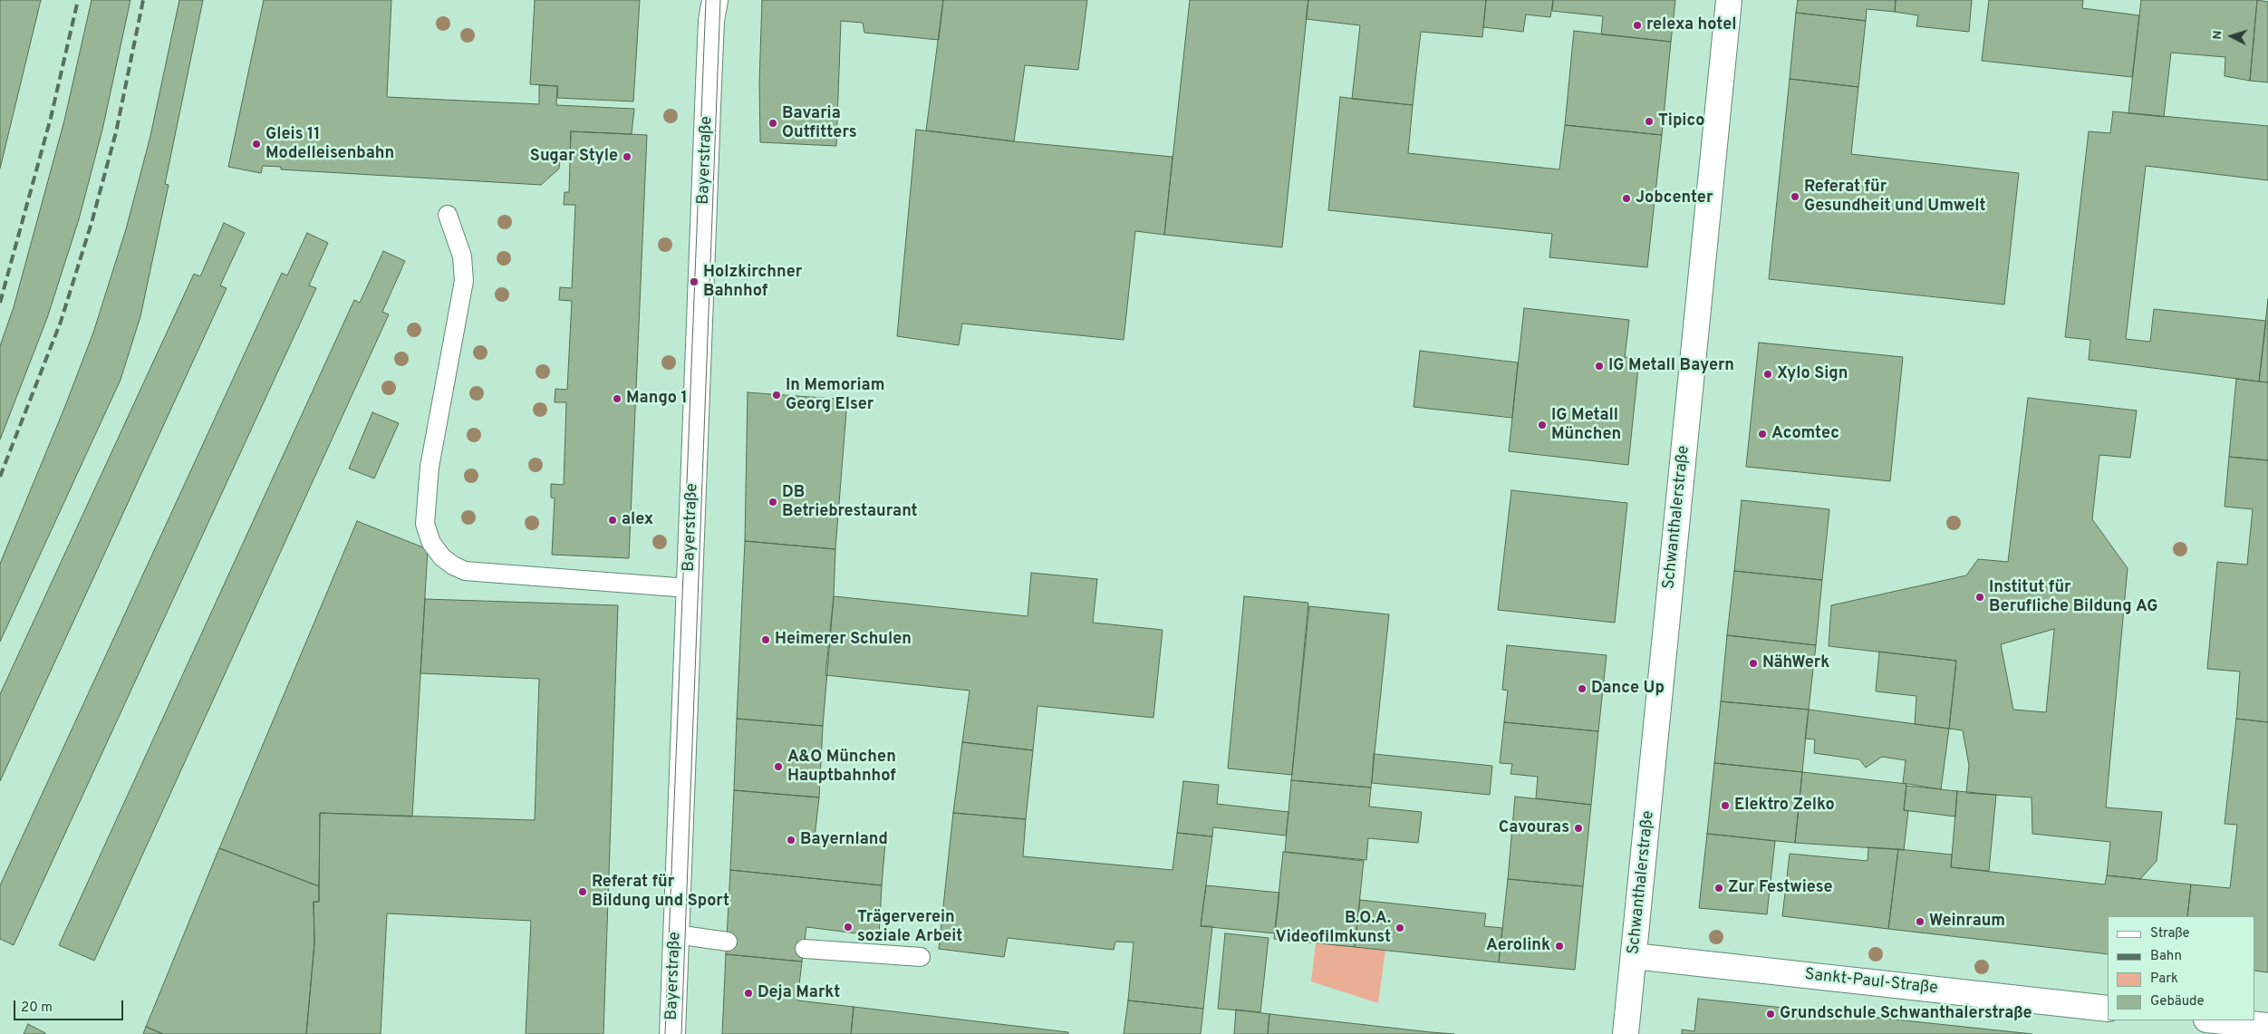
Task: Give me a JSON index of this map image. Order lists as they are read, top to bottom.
{
  "streets": {
    "street": ["Bayerstraße", "Schwanthalerstraße", "Sankt-Paul-Straße"]
  },
  "crossings": [
    ["Schwanthalerstraße", "Sankt-Paul-Straße"]
  ],
  "places": [
    "relexa hotel",
    "Tipico",
    "Bavaria Outfitters",
    "Gleis 11 Modelleisenbahn",
    "Sugar Style",
    "Referat für Gesundheit und Umwelt",
    "Jobcenter",
    "Holzkirchner Bahnhof",
    "IG Metall Bayern",
    "Xylo Sign",
    "In Memoriam Georg Elser",
    "Mango 1",
    "IG Metall München",
    "Acomtec",
    "DB Betriebrestaurant",
    "alex",
    "Institut für Berufliche Bildung AG",
    "Heimerer Schulen",
    "NähWerk",
    "Dance Up",
    "A&O München Hauptbahnhof",
    "Elektro Zelko",
    "Cavouras",
    "Bayernland",
    "Zur Festwiese",
    "Referat für Bildung und Sport",
    "Weinraum",
    "Trägerverein soziale Arbeit",
    "B.O.A. Videofilmkunst",
    "Aerolink",
    "Deja Markt",
    "Grundschule Schwanthalerstraße"
  ],
  "legend": [
    "Straße",
    "Bahn",
    "Park",
    "Gebäude"
  ],
  "scale_bar": "20 m",
  "north": "left"
}
